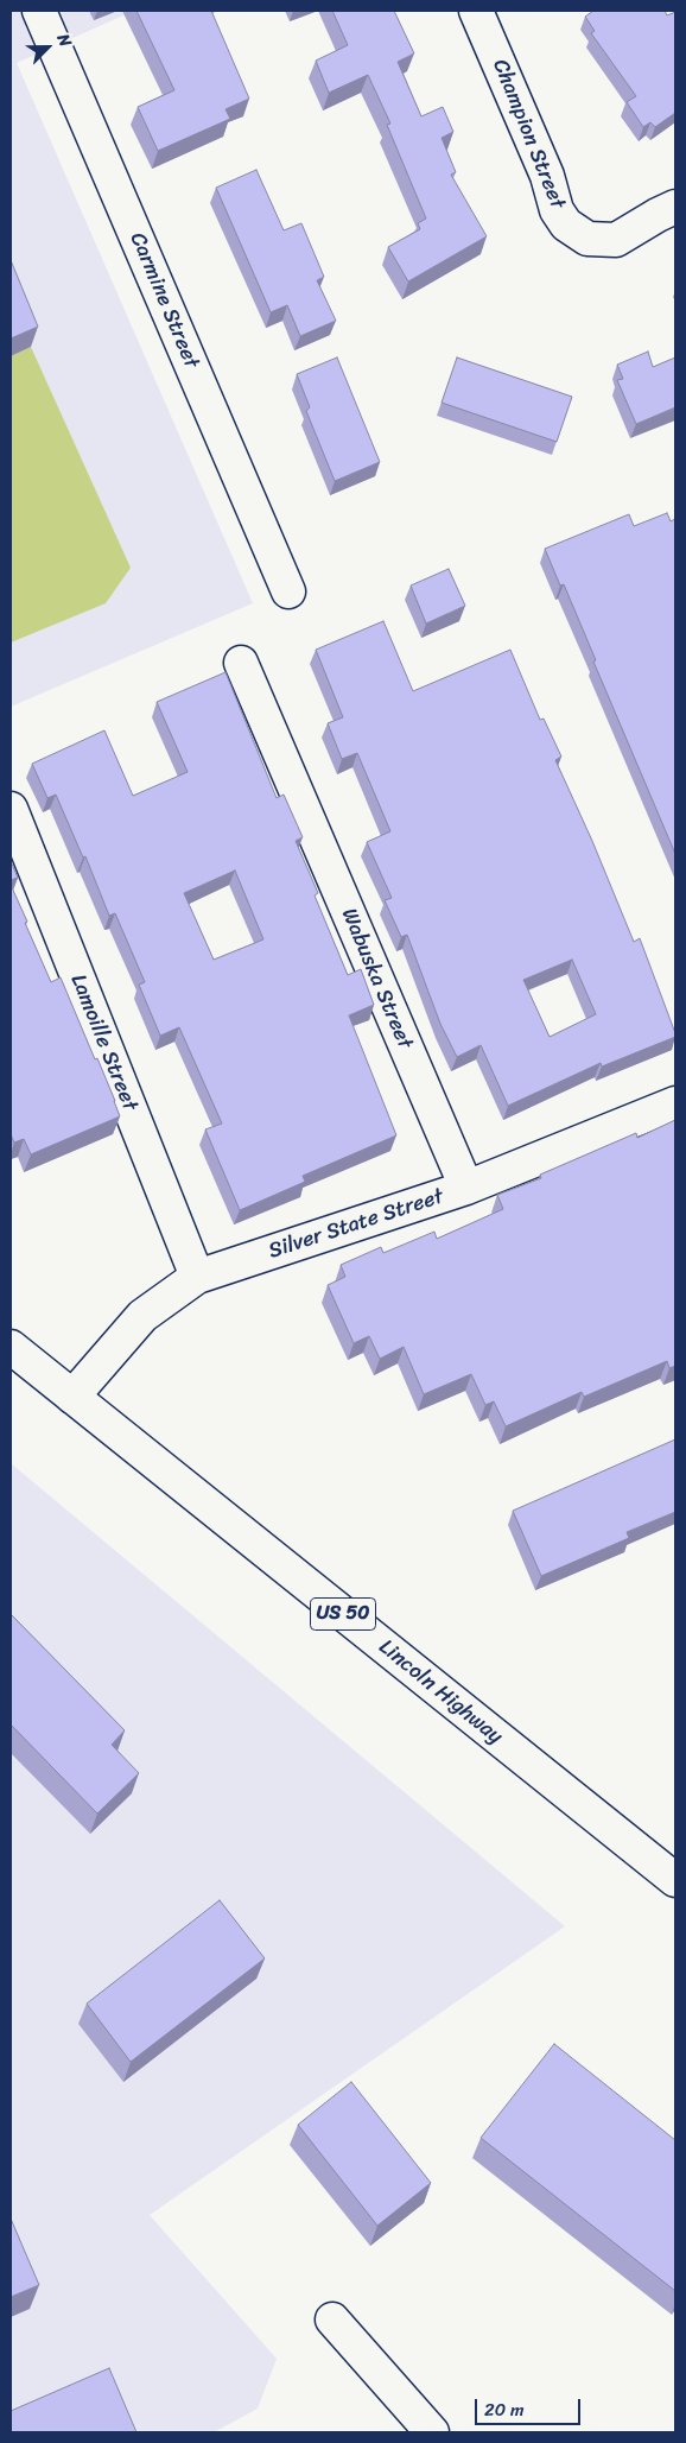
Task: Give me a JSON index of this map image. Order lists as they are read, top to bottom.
{
  "streets": {
    "main road": [
      "Champion Street",
      "Carmine Street",
      "Wabuska Street",
      "Lamoille Street",
      "Silver State Street",
      "US 50",
      "Lincoln Highway"
    ]
  },
  "crossings": [
    ["Wabuska Street", "Silver State Street"],
    ["Lamoille Street", "Silver State Street"],
    ["Silver State Street", "Lincoln Highway"]
  ],
  "scale_bar": "20 m",
  "north": "top right"
}
